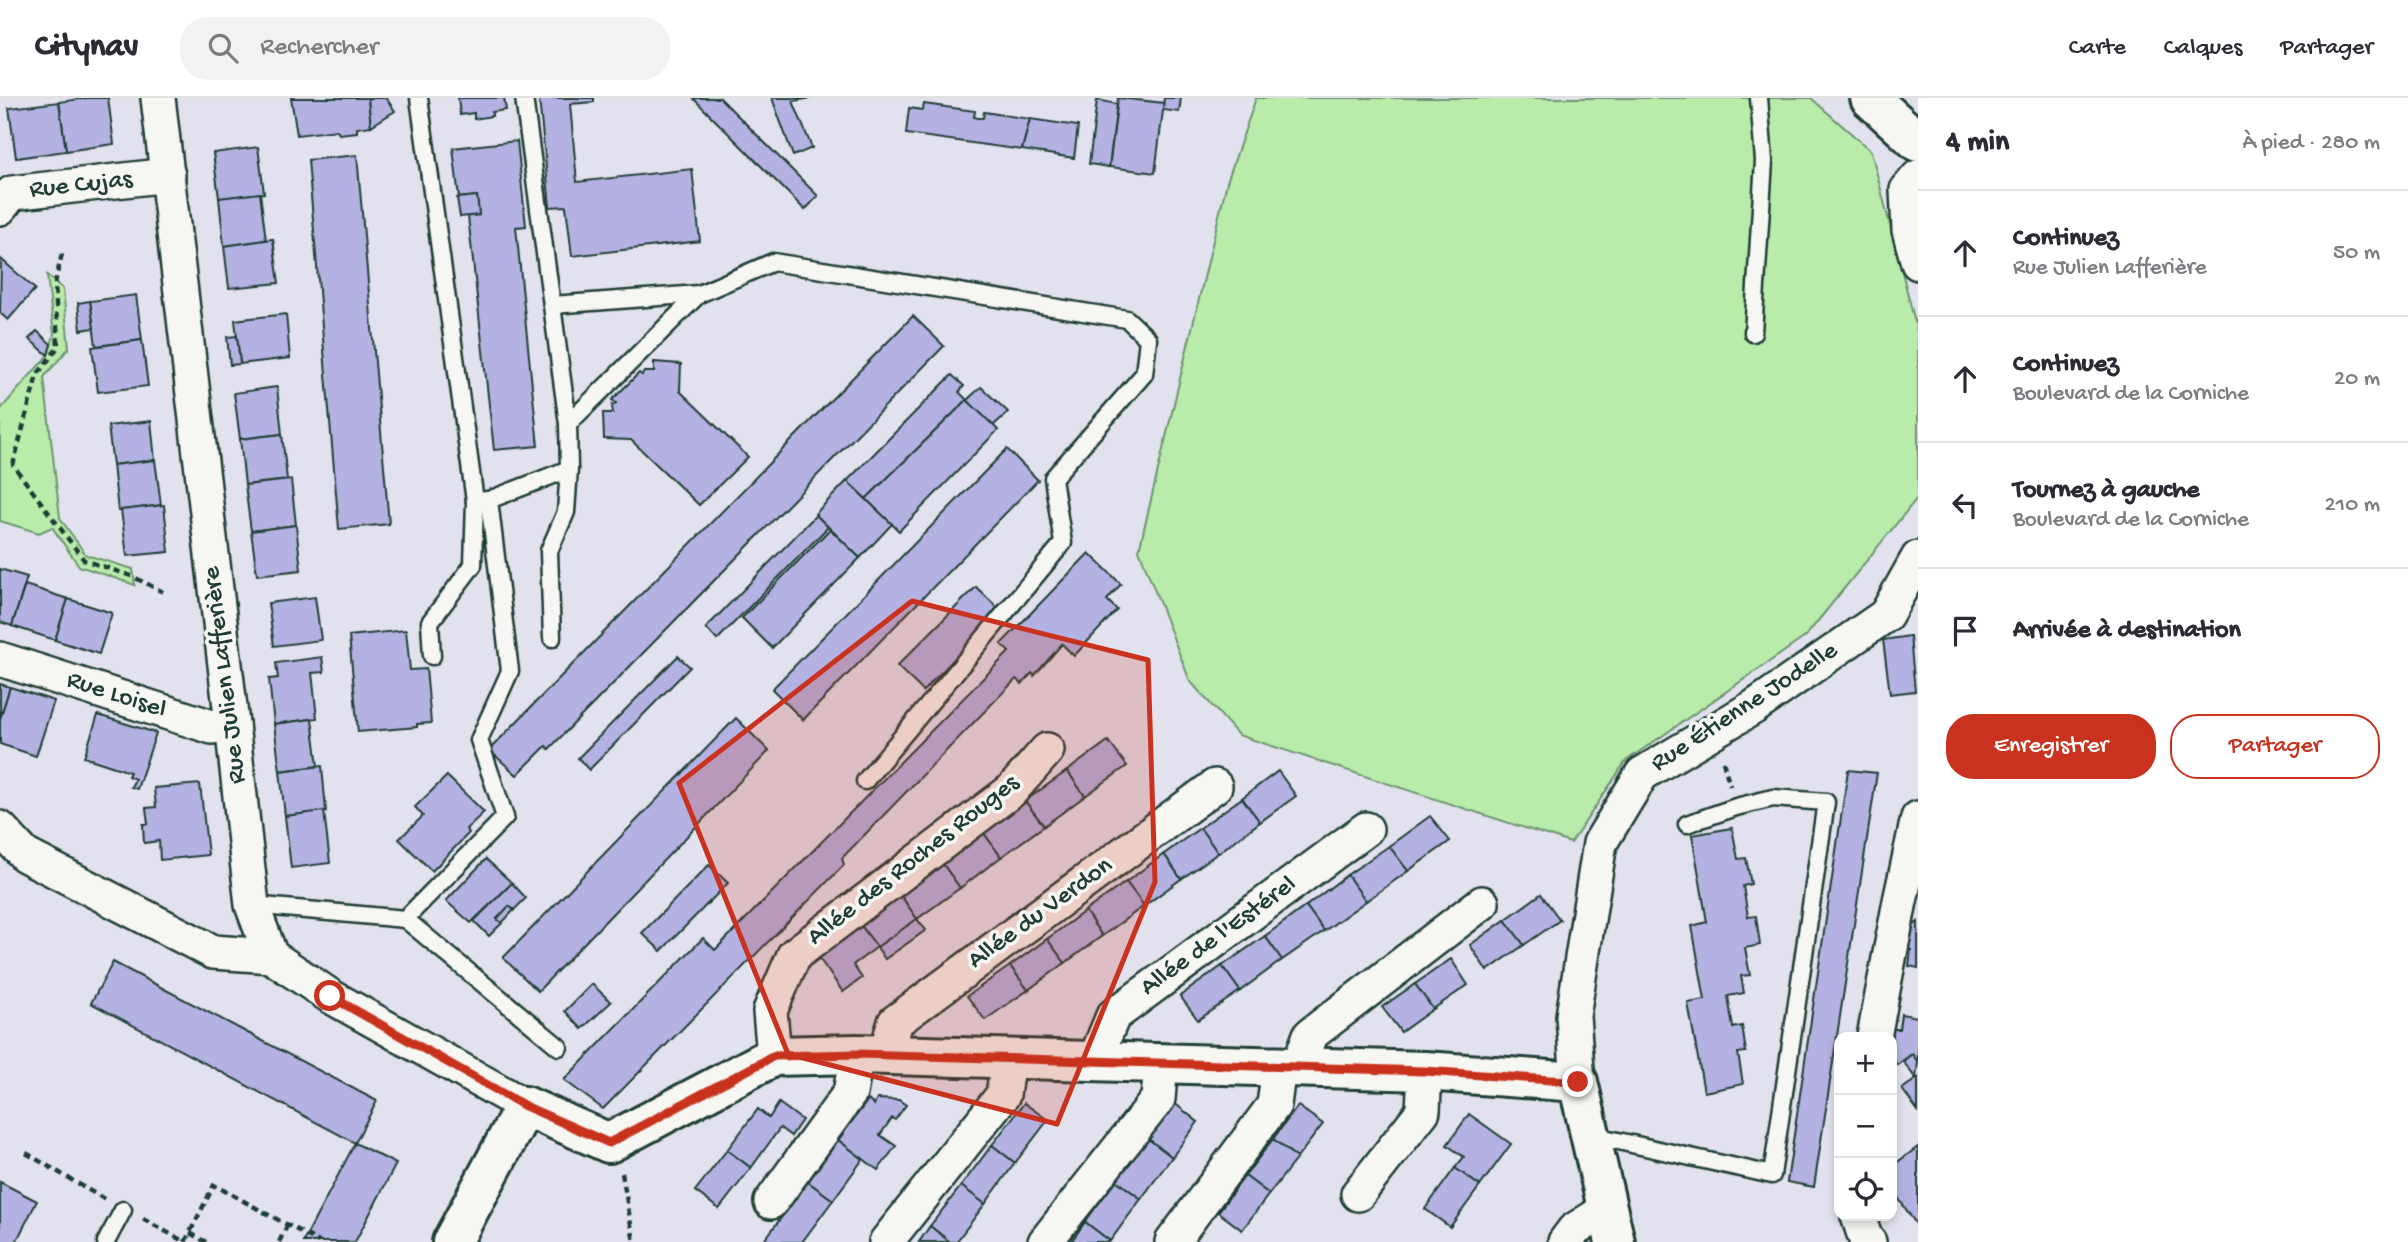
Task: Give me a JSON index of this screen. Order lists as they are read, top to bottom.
{
  "streets": {
    "street": [
      "Rue Cujas",
      "Rue Julien Lafferière",
      "Rue Loisel",
      "Rue Étienne Jodelle",
      "Allée des Roches Rouges",
      "Allée du Verdon",
      "Allée de l'Estérel"
    ]
  },
  "crossings": [
    ["Rue Cujas", "Rue Julien Lafferière"],
    ["Rue Julien Lafferière", "Rue Loisel"]
  ],
  "page": {
    "header": "Citynav",
    "search": "Rechercher",
    "nav": ["Carte", "Calques", "Partager"],
    "heading": ["4 min", "À pied · 280 m"],
    "list": [
      ["Continuez", "Rue Julien Lafferière", "50 m"],
      ["Continuez", "Boulevard de la Corniche", "20 m"],
      ["Tournez à gauche", "Boulevard de la Corniche", "210 m"],
      "Arrivée à destination"
    ],
    "buttons": ["Enregistrer", "Partager"],
    "map_buttons": ["+", "−"]
  }
}
